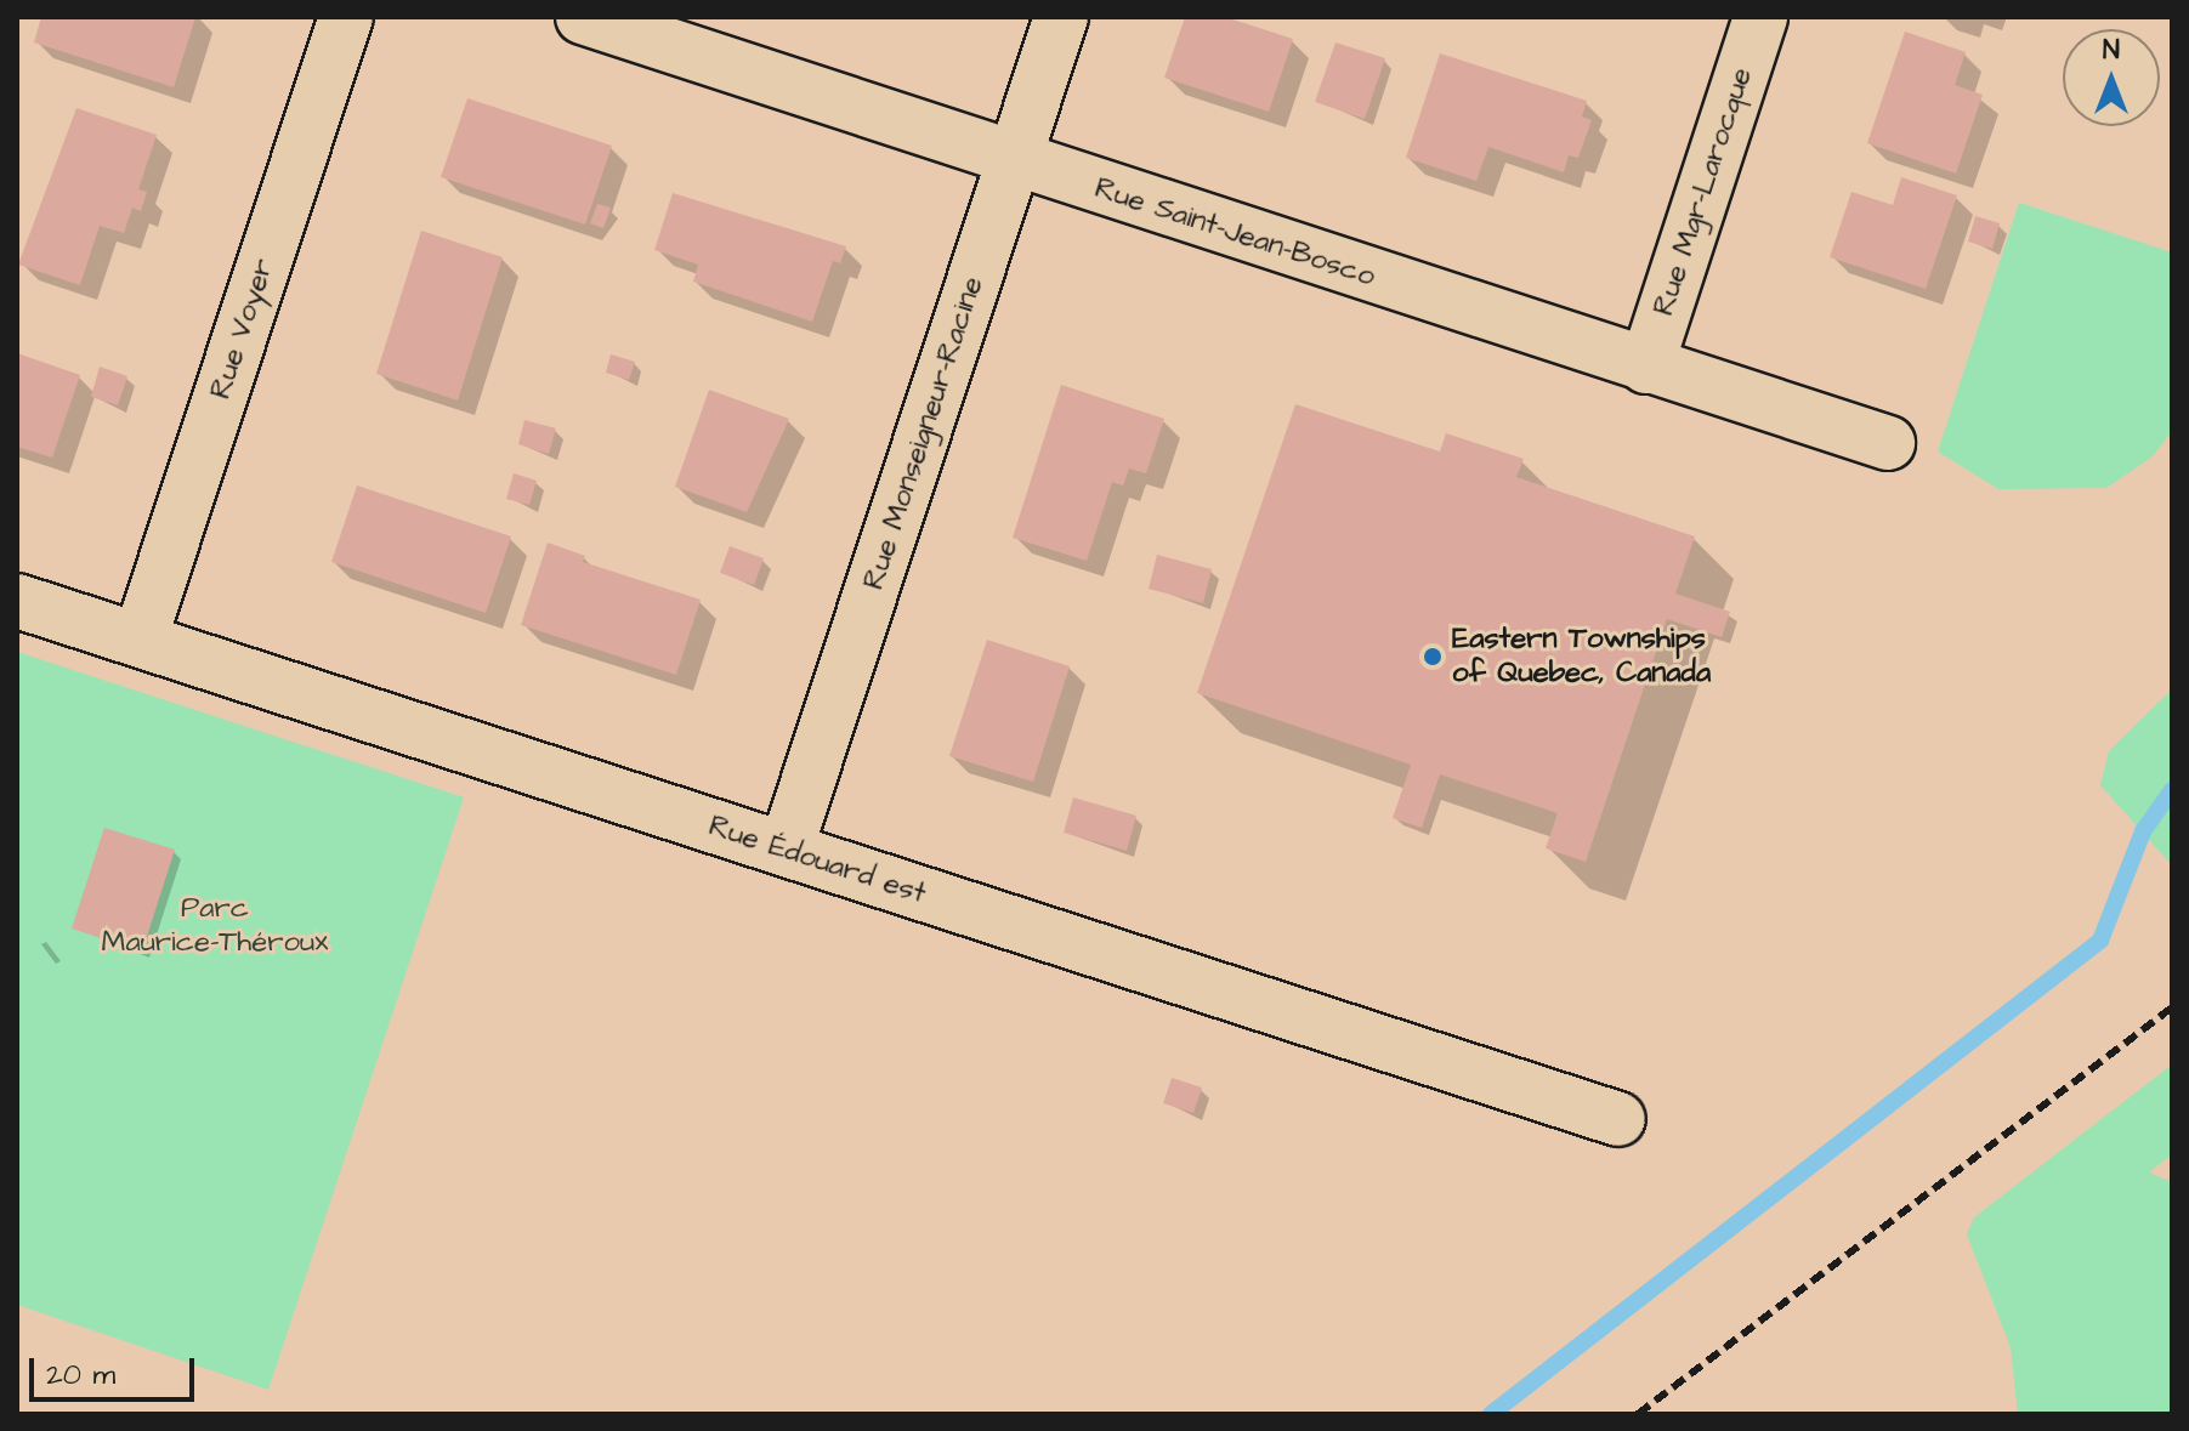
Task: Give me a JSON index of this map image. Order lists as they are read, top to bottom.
{
  "streets": {
    "street": [
      "Rue Mgr-Larocque",
      "Rue Saint-Jean-Bosco",
      "Rue Voyer",
      "Rue Monseigneur-Racine",
      "Rue Édouard est"
    ]
  },
  "crossings": [
    ["Rue Mgr-Larocque", "Rue Saint-Jean-Bosco"],
    ["Rue Saint-Jean-Bosco", "Rue Monseigneur-Racine"],
    ["Rue Voyer", "Rue Édouard est"],
    ["Rue Monseigneur-Racine", "Rue Édouard est"]
  ],
  "parks": ["Parc Maurice-Théroux"],
  "places": ["Eastern Townships of Quebec, Canada"],
  "scale_bar": "20 m",
  "north": "top"
}
